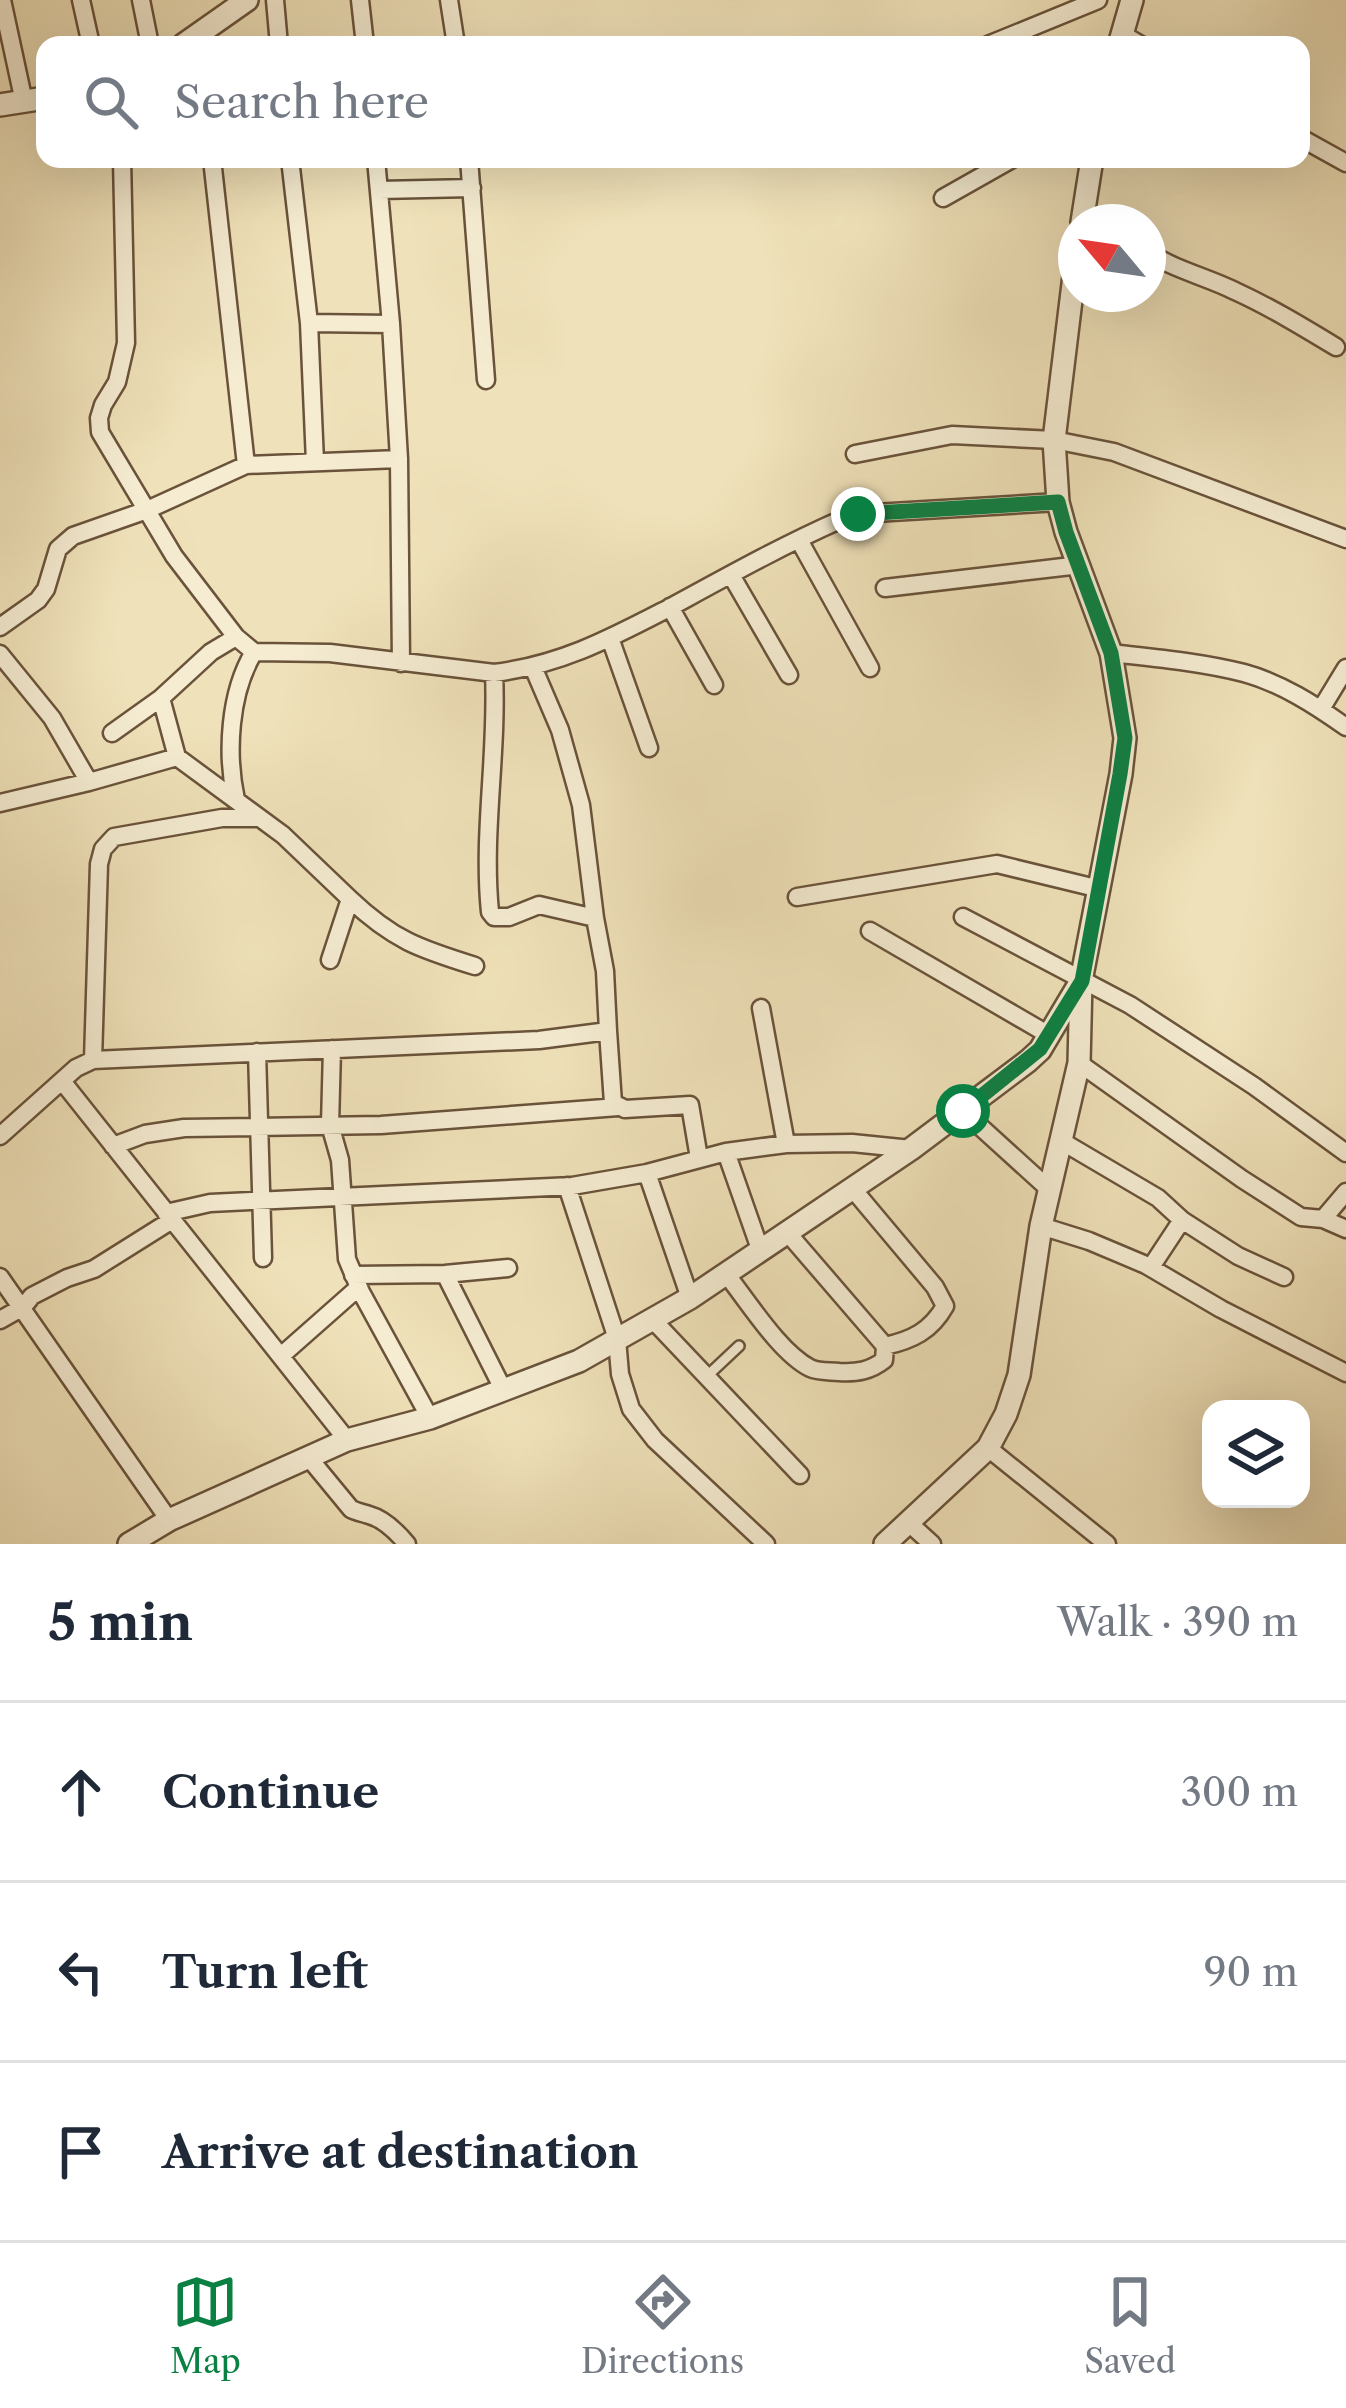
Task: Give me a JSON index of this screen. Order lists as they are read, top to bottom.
{
  "north": "top left",
  "page": {
    "search": "Search here",
    "heading": ["5 min", "Walk · 390 m"],
    "list": [
      ["Continue", "300 m"],
      ["Turn left", "90 m"],
      "Arrive at destination"
    ],
    "nav": ["Map", "Directions", "Saved"]
  }
}
